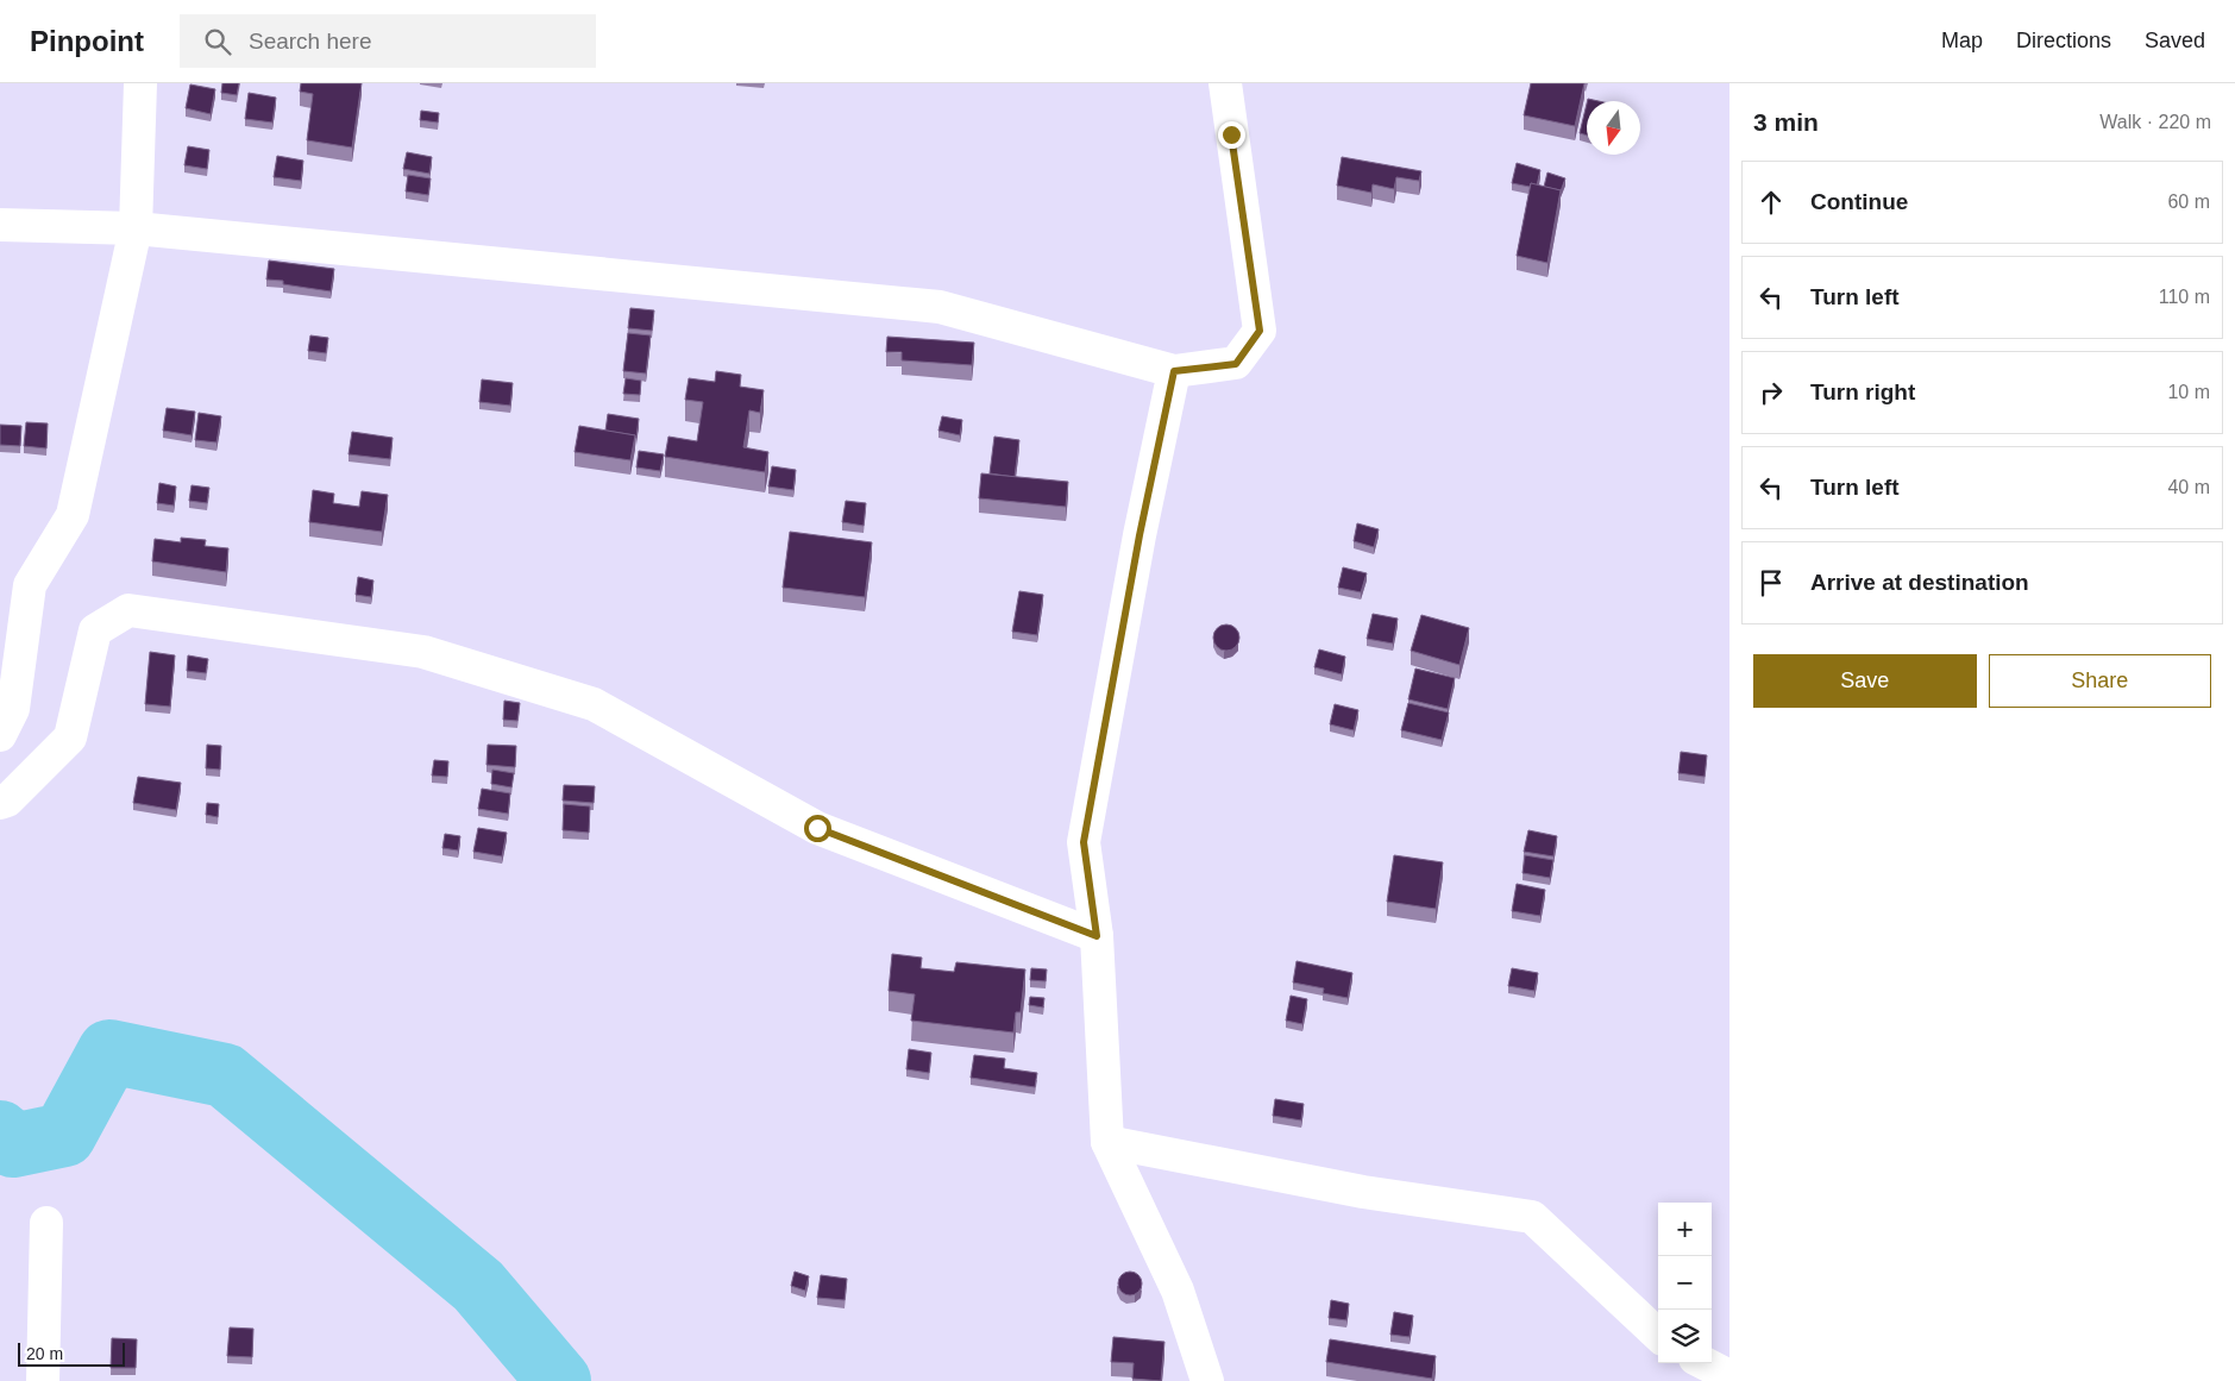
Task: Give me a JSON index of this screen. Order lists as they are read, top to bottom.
{
  "scale_bar": "20 m",
  "north": "bottom",
  "page": {
    "header": "Pinpoint",
    "search": "Search here",
    "nav": ["Map", "Directions", "Saved"],
    "heading": ["3 min", "Walk · 220 m"],
    "list": [
      ["Continue", "60 m"],
      ["Turn left", "110 m"],
      ["Turn right", "10 m"],
      ["Turn left", "40 m"],
      "Arrive at destination"
    ],
    "buttons": ["Save", "Share"],
    "map_buttons": ["+", "−"],
    "scale": "20 m"
  }
}
